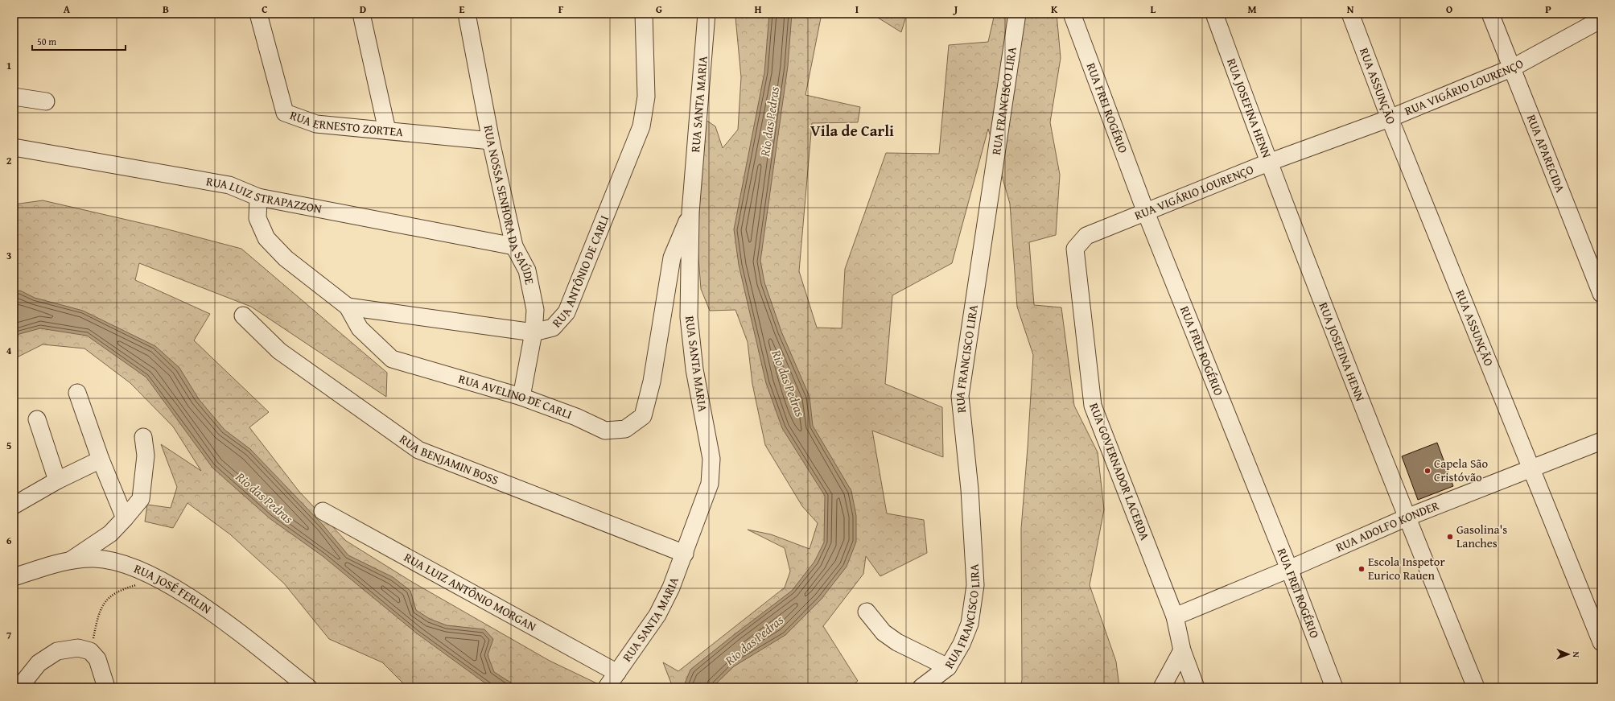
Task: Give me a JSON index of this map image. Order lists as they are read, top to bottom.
{
  "streets": {
    "street": [
      "RUA ASSUNÇÃO",
      "RUA VIGÁRIO LOURENÇO",
      "RUA FRANCISCO LIRA",
      "RUA SANTA MARIA",
      "RUA FREI ROGÉRIO",
      "RUA JOSEFINA HENN",
      "RUA ERNESTO ZORTEA",
      "RUA APARECIDA",
      "RUA LUIZ STRAPAZZON",
      "RUA NOSSA SENHORA DA SAÚDE",
      "RUA ANTÔNIO DE CARLI",
      "RUA AVELINO DE CARLI",
      "RUA BENJAMIN BOSS",
      "RUA GOVERNADOR LACERDA",
      "RUA ADOLFO KONDER",
      "RUA JOSÉ FERLIN",
      "RUA LUIZ ANTÔNIO MORGAN"
    ]
  },
  "crossings": [
    ["RUA ASSUNÇÃO", "RUA VIGÁRIO LOURENÇO"],
    ["RUA ASSUNÇÃO", "RUA ADOLFO KONDER"],
    ["RUA VIGÁRIO LOURENÇO", "RUA FREI ROGÉRIO"],
    ["RUA VIGÁRIO LOURENÇO", "RUA JOSEFINA HENN"],
    ["RUA VIGÁRIO LOURENÇO", "RUA APARECIDA"],
    ["RUA VIGÁRIO LOURENÇO", "RUA GOVERNADOR LACERDA"],
    ["RUA SANTA MARIA", "RUA AVELINO DE CARLI"],
    ["RUA SANTA MARIA", "RUA BENJAMIN BOSS"],
    ["RUA SANTA MARIA", "RUA LUIZ ANTÔNIO MORGAN"],
    ["RUA FREI ROGÉRIO", "RUA ADOLFO KONDER"],
    ["RUA JOSEFINA HENN", "RUA ADOLFO KONDER"],
    ["RUA ERNESTO ZORTEA", "RUA NOSSA SENHORA DA SAÚDE"],
    ["RUA LUIZ STRAPAZZON", "RUA NOSSA SENHORA DA SAÚDE"],
    ["RUA LUIZ STRAPAZZON", "RUA AVELINO DE CARLI"],
    ["RUA NOSSA SENHORA DA SAÚDE", "RUA ANTÔNIO DE CARLI"],
    ["RUA NOSSA SENHORA DA SAÚDE", "RUA AVELINO DE CARLI"],
    ["RUA ANTÔNIO DE CARLI", "RUA AVELINO DE CARLI"],
    ["RUA GOVERNADOR LACERDA", "RUA ADOLFO KONDER"]
  ],
  "districts": ["Vila de Carli"],
  "water": ["Rio das Pedras"],
  "places": ["Capela São Cristóvão", "Gasolina's Lanches", "Escola Inspetor Eurico Rauen"],
  "scale_bar": "50 m",
  "north": "right",
  "grid": {
    "columns": [
      "A",
      "B",
      "C",
      "D",
      "E",
      "F",
      "G",
      "H",
      "I",
      "J",
      "K",
      "L",
      "M",
      "N",
      "O",
      "P"
    ],
    "rows": [
      "1",
      "2",
      "3",
      "4",
      "5",
      "6",
      "7"
    ]
  }
}
